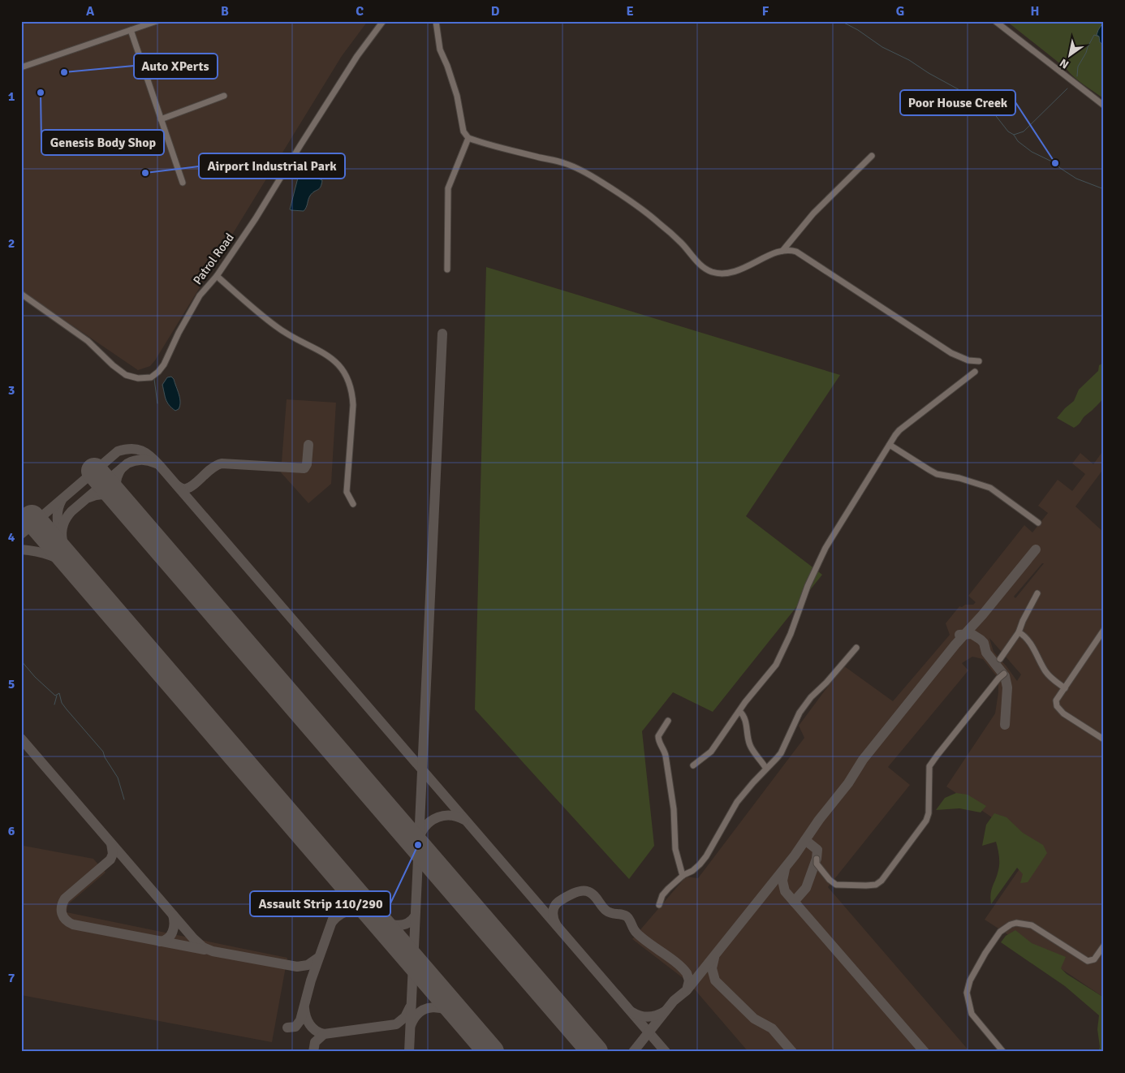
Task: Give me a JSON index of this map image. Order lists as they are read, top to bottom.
{
  "streets": {
    "street": ["Patrol Road"]
  },
  "places": [
    "Auto XPerts",
    "Genesis Body Shop",
    "Poor House Creek",
    "Airport Industrial Park",
    "Assault Strip 110/290"
  ],
  "north": "bottom left",
  "grid": {
    "columns": [
      "A",
      "B",
      "C",
      "D",
      "E",
      "F",
      "G",
      "H"
    ],
    "rows": [
      "1",
      "2",
      "3",
      "4",
      "5",
      "6",
      "7"
    ]
  }
}
